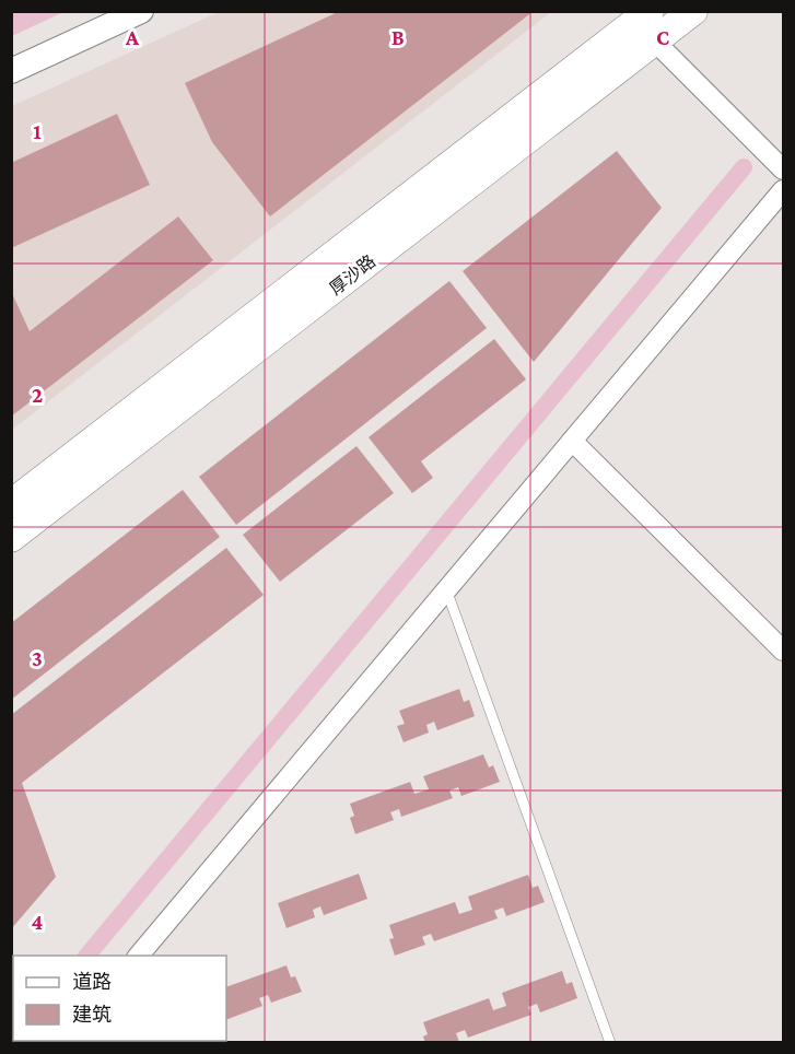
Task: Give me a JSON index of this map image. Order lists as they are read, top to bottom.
{
  "streets": {
    "main road": ["厚沙路"]
  },
  "legend": ["道路", "建筑"],
  "grid": {
    "columns": ["A", "B", "C"],
    "rows": [
      "1",
      "2",
      "3",
      "4"
    ]
  }
}
